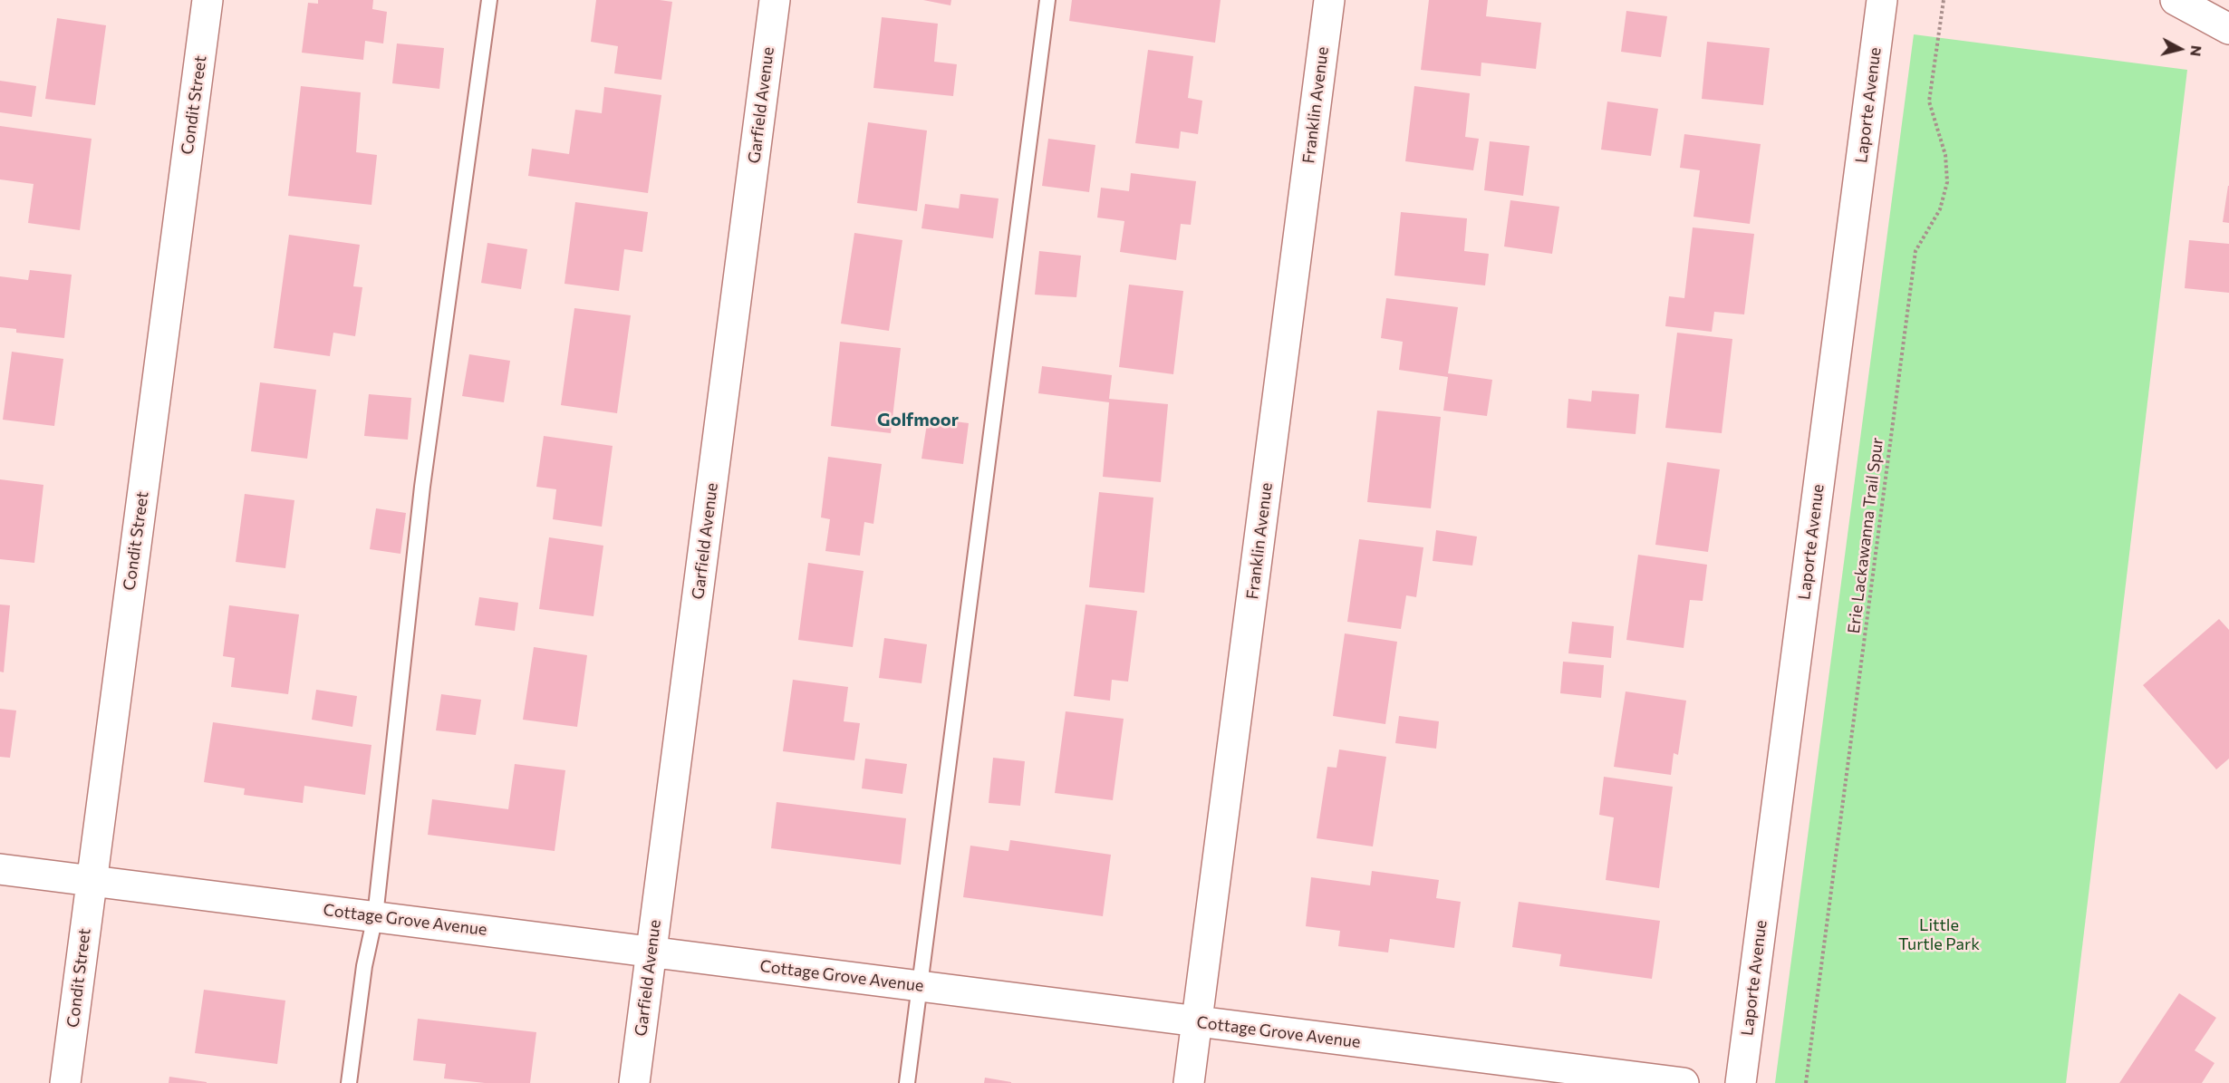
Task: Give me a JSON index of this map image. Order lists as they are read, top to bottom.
{
  "streets": {
    "street": [
      "Condit Street",
      "Garfield Avenue",
      "Franklin Avenue",
      "Laporte Avenue",
      "Cottage Grove Avenue"
    ],
    "path": ["Erie Lackawanna Trail Spur"]
  },
  "crossings": [
    ["Condit Street", "Cottage Grove Avenue"],
    ["Garfield Avenue", "Cottage Grove Avenue"],
    ["Franklin Avenue", "Cottage Grove Avenue"]
  ],
  "districts": ["Golfmoor"],
  "parks": ["Little Turtle Park"],
  "north": "right"
}
